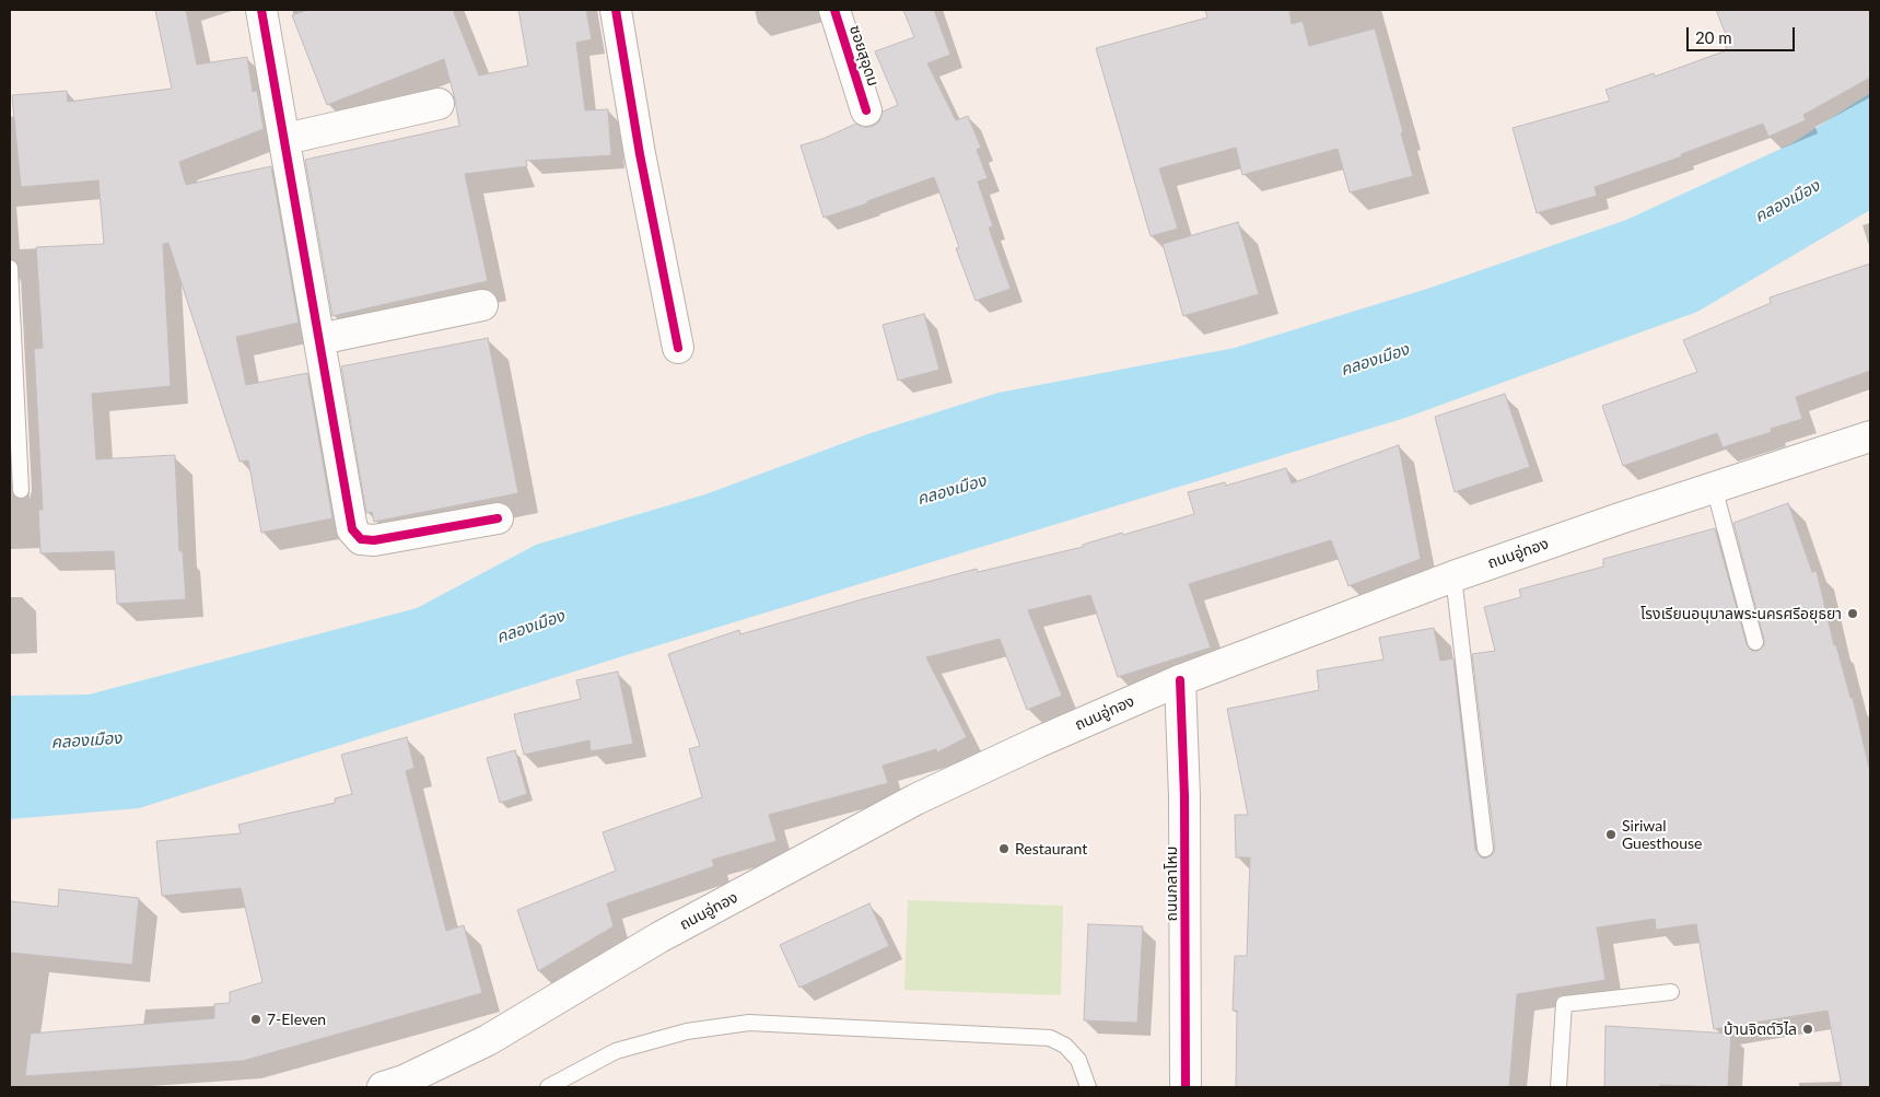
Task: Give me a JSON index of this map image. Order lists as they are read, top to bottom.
{
  "streets": {
    "street": ["ซอยสุอุดม", "ถนนอู่ทอง", "ถนนกลาโหม"]
  },
  "crossings": [
    ["ถนนอู่ทอง", "ถนนกลาโหม"]
  ],
  "water": ["คลองเมือง"],
  "places": [
    "โรงเรียนอนุบาลพระนครศรีอยุธยา",
    "Siriwal Guesthouse",
    "Restaurant",
    "7-Eleven",
    "บ้านจิตต์วิไล"
  ],
  "scale_bar": "20 m"
}
